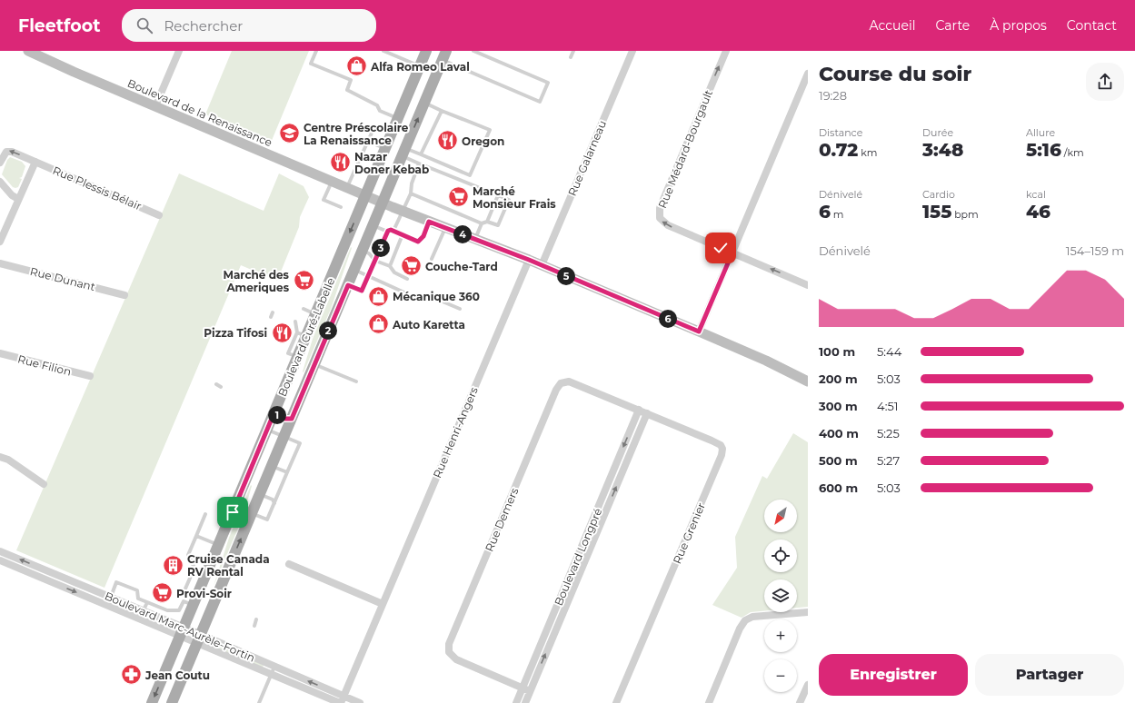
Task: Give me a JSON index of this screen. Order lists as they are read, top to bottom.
{
  "streets": {
    "main road": ["Boulevard Curé-Labelle"],
    "street": [
      "Boulevard de la Renaissance",
      "Rue Médard-Bourgault",
      "Rue Galarneau",
      "Rue Plessis Bélair",
      "Rue Dunant",
      "Rue Filion",
      "Rue Henri-Angers",
      "Rue Demers",
      "Rue Grenier",
      "Boulevard Longpré",
      "Boulevard Marc-Aurèle-Fortin"
    ]
  },
  "crossings": [
    ["Boulevard de la Renaissance", "Rue Galarneau"],
    ["Boulevard de la Renaissance", "Boulevard Curé-Labelle"],
    ["Boulevard de la Renaissance", "Rue Henri-Angers"],
    ["Boulevard Curé-Labelle", "Boulevard Marc-Aurèle-Fortin"],
    ["Rue Henri-Angers", "Boulevard Marc-Aurèle-Fortin"],
    ["Rue Demers", "Rue Grenier"],
    ["Rue Demers", "Boulevard Longpré"],
    ["Rue Grenier", "Boulevard Longpré"]
  ],
  "places": {
    "shop": ["Alfa Romeo Laval", "Mécanique 360", "Auto Karetta"],
    "school or university": ["Centre Préscolaire La Renaissance"],
    "restaurant": ["Oregon", "Nazar Doner Kebab", "Pizza Tifosi"],
    "supermarket": [
      "Marché Monsieur Frais",
      "Couche-Tard",
      "Marché des Ameriques",
      "Provi-Soir"
    ],
    "building": ["Cruise Canada RV Rental"],
    "pharmacy": ["Jean Coutu"]
  },
  "north": "bottom left",
  "page": {
    "header": "Fleetfoot",
    "search": "Rechercher",
    "nav": [
      "Accueil",
      "Carte",
      "À propos",
      "Contact"
    ],
    "heading": ["Course du soir", "19:28"],
    "stats": [
      ["Distance", "0.72 km"],
      ["Durée", "3:48"],
      ["Allure", "5:16 /km"],
      ["Dénivelé", "6 m"],
      ["Cardio", "155 bpm"],
      ["kcal", "46"]
    ],
    "pins": [
      "4",
      "3",
      "5",
      "6",
      "2",
      "1"
    ],
    "chart": ["Dénivelé", "154–159 m"],
    "list": [
      {
        "name": "100 m",
        "note": "5:44"
      },
      {
        "name": "200 m",
        "note": "5:03"
      },
      {
        "name": "300 m",
        "note": "4:51"
      },
      {
        "name": "400 m",
        "note": "5:25"
      },
      {
        "name": "500 m",
        "note": "5:27"
      },
      {
        "name": "600 m",
        "note": "5:03"
      }
    ],
    "map_buttons": ["+", "−"],
    "buttons": ["Enregistrer", "Partager"]
  }
}
